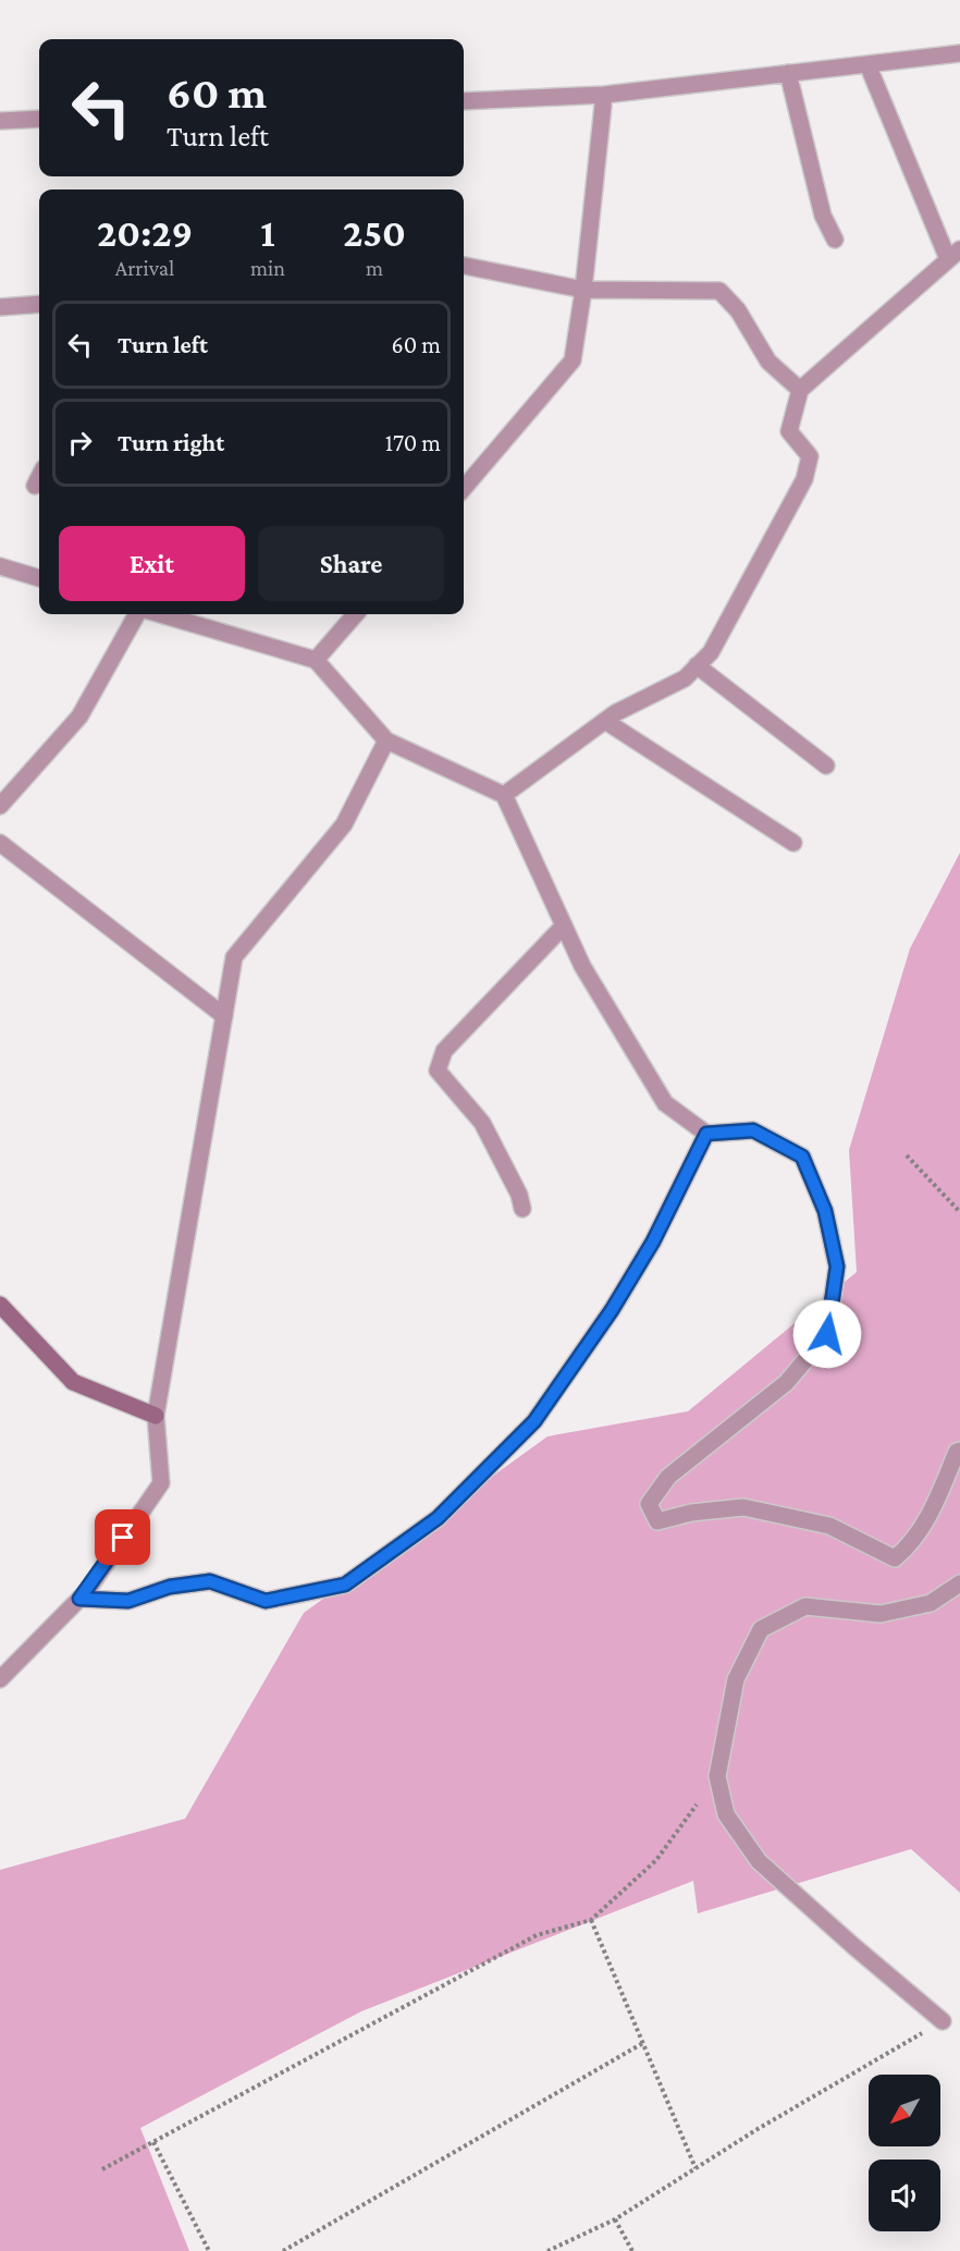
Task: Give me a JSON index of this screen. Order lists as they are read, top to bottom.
{
  "north": "bottom left",
  "page": {
    "turn": ["60 m", "Turn left"],
    "eta": [
      "20:29",
      "Arrival",
      "1",
      "min",
      "250",
      "m"
    ],
    "list": [
      {
        "name": "Turn left",
        "value": "60 m"
      },
      {
        "name": "Turn right",
        "value": "170 m"
      }
    ],
    "buttons": ["Exit", "Share"]
  }
}
